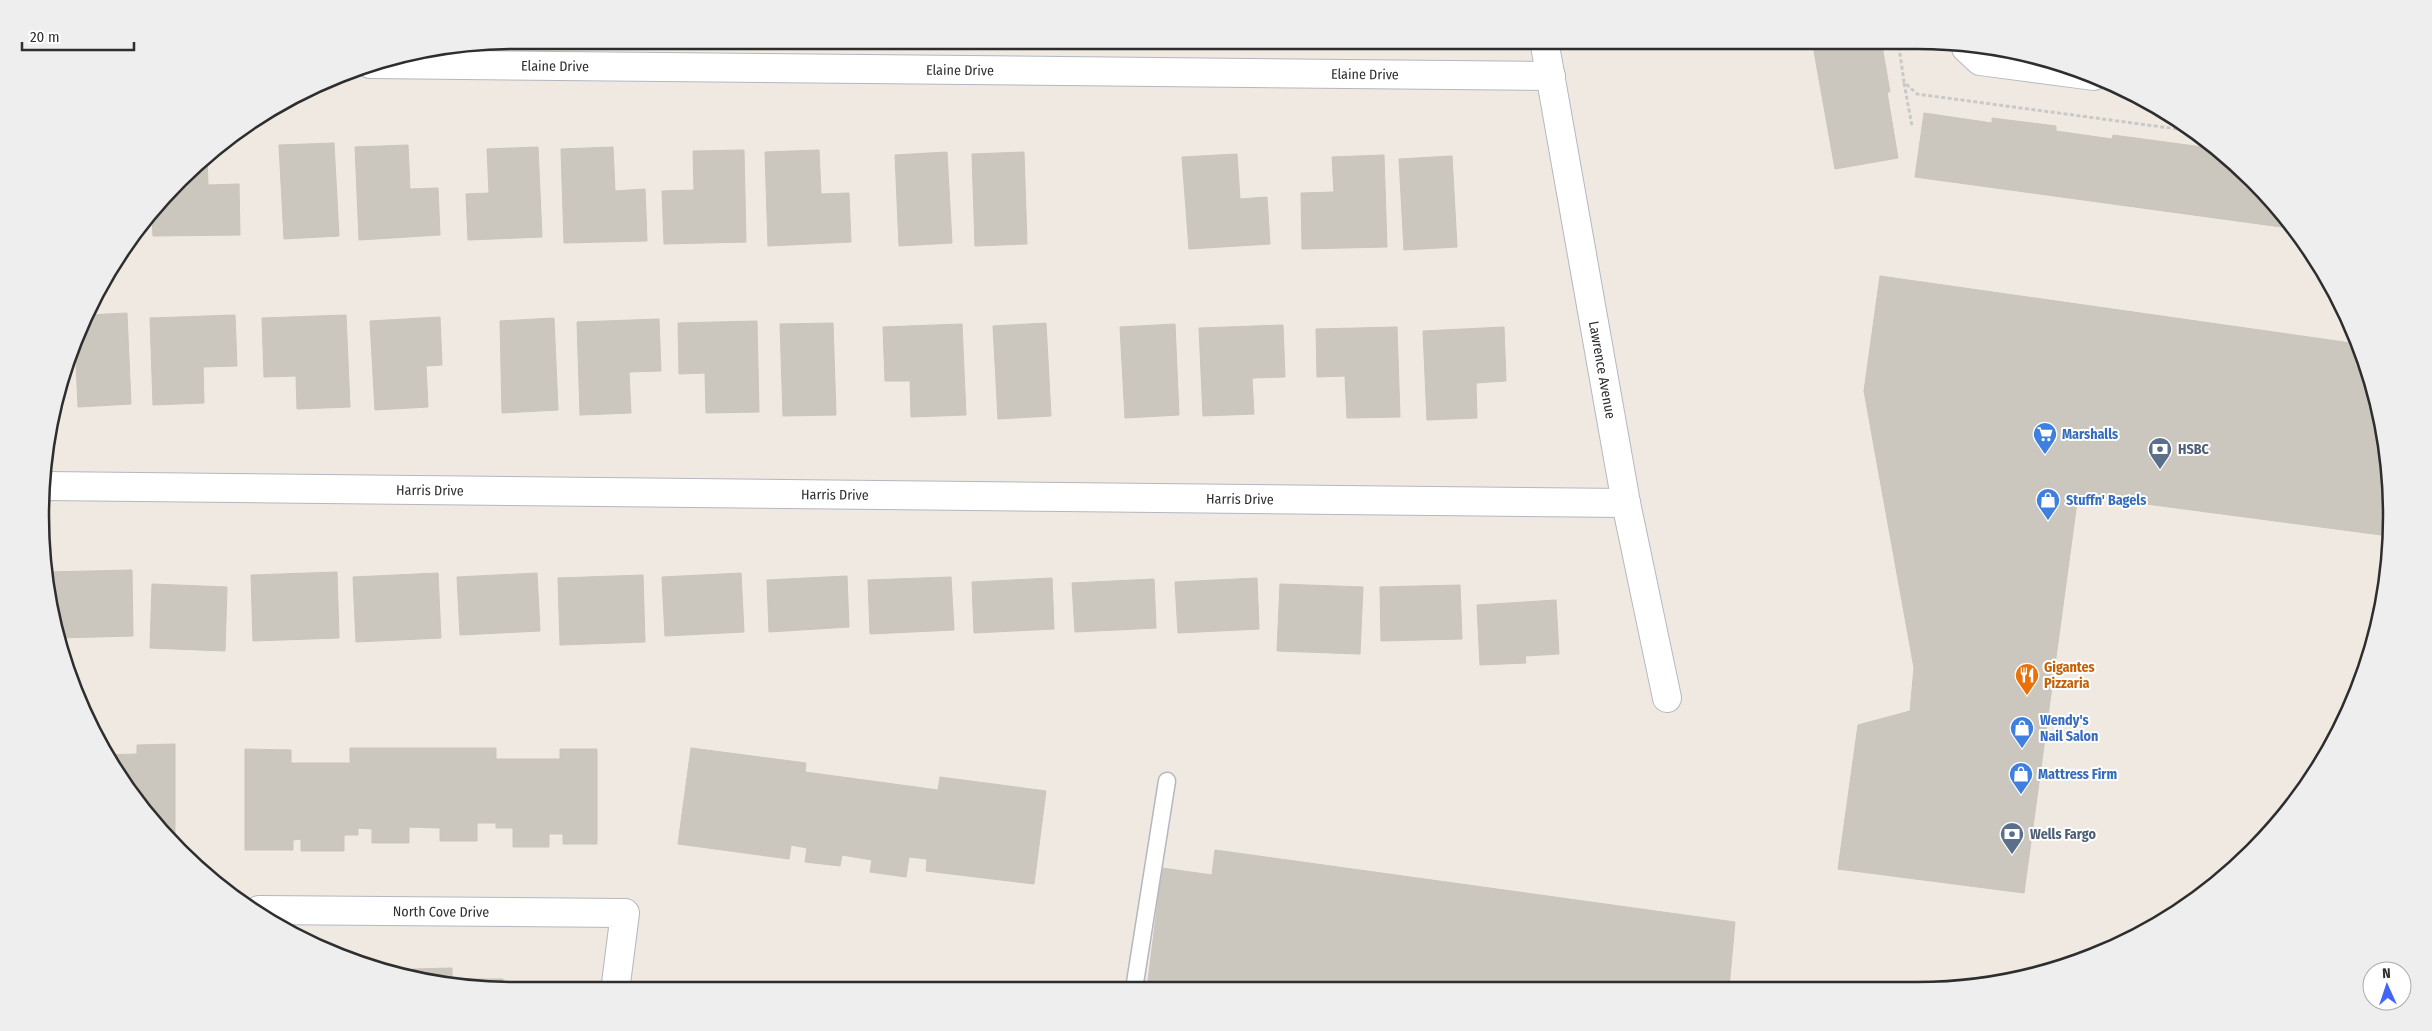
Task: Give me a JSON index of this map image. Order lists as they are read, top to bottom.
{
  "streets": {
    "street": [
      "Elaine Drive",
      "Lawrence Avenue",
      "Harris Drive",
      "North Cove Drive"
    ]
  },
  "crossings": [
    ["Elaine Drive", "Lawrence Avenue"],
    ["Lawrence Avenue", "Harris Drive"]
  ],
  "places": {
    "supermarket": ["Marshalls"],
    "bank": ["HSBC", "Wells Fargo"],
    "shop": ["Stuffn' Bagels", "Wendy's Nail Salon", "Mattress Firm"],
    "restaurant": ["Gigantes Pizzaria"]
  },
  "scale_bar": "20 m",
  "north": "top"
}
